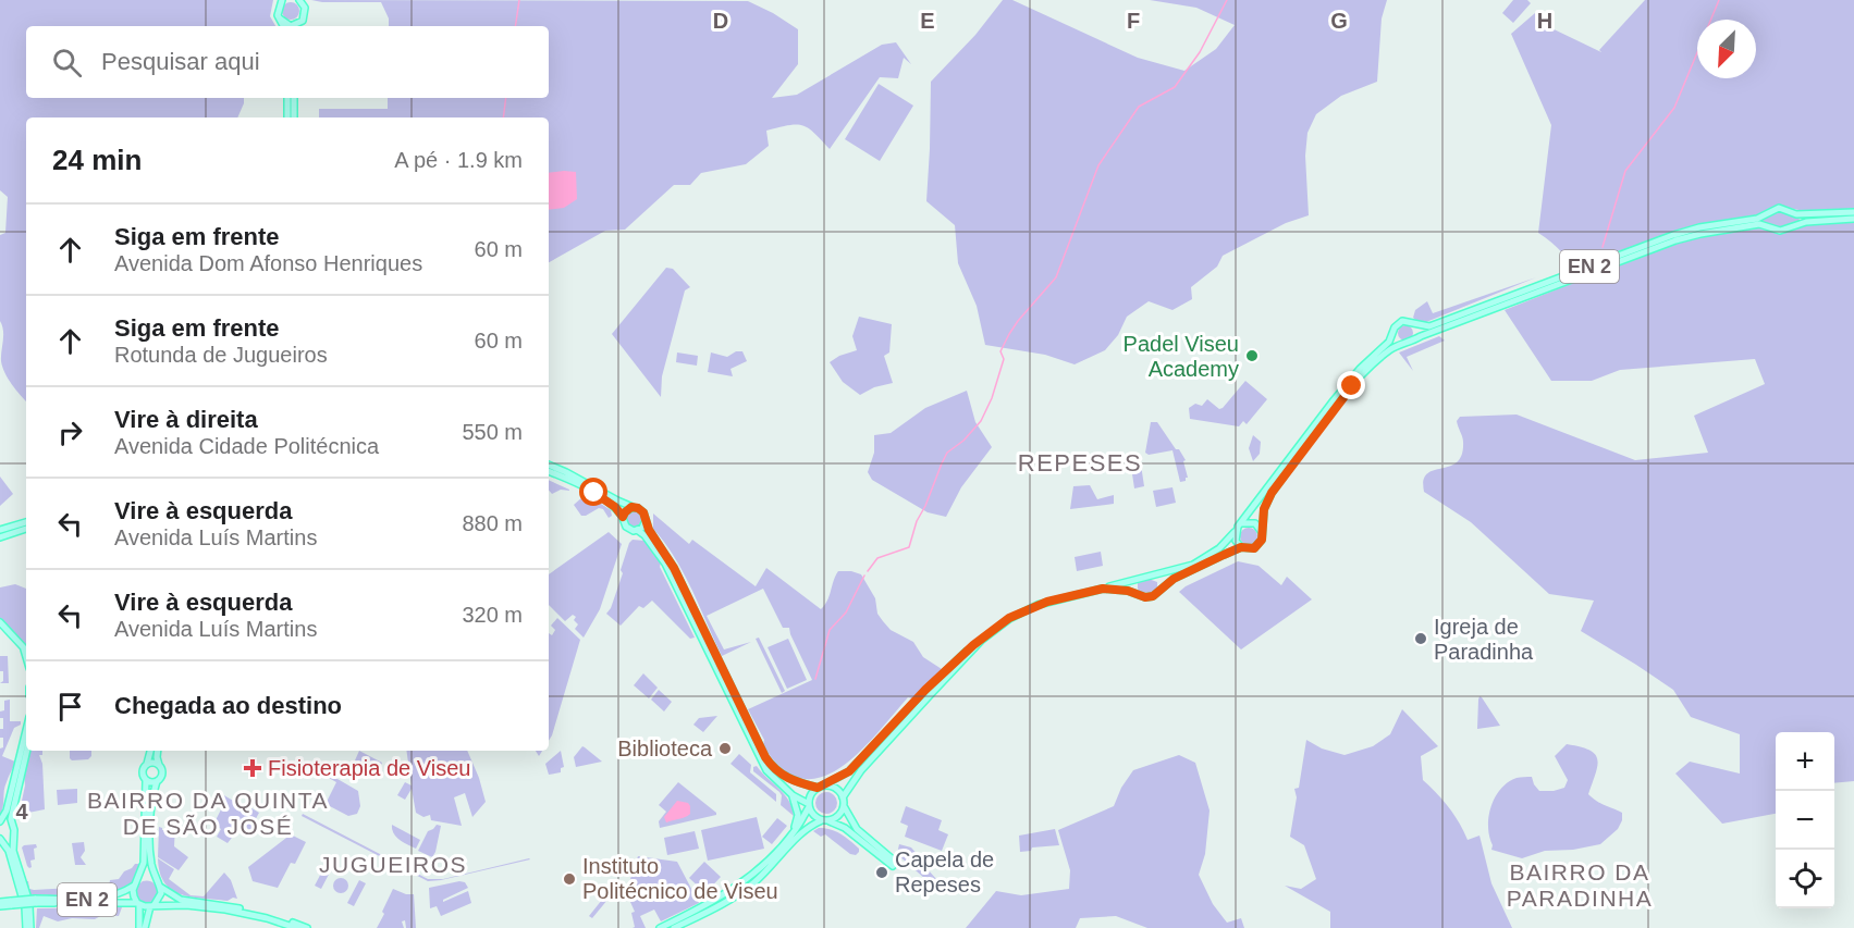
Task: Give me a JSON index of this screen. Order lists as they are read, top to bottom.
{
  "streets": {
    "main road": ["EN 2"]
  },
  "districts": [
    "REPESES",
    "BAIRRO DA QUINTA DE SÃO JOSÉ",
    "JUGUEIROS",
    "BAIRRO DA PARADINHA"
  ],
  "places": {
    "other": [
      "Padel Viseu Academy",
      "Igreja de Paradinha",
      "Biblioteca",
      "Capela de Repeses",
      "Instituto Politécnico de Viseu"
    ],
    "health": ["Fisioterapia de Viseu"]
  },
  "north": "bottom left",
  "page": {
    "search": "Pesquisar aqui",
    "heading": ["24 min", "A pé · 1.9 km"],
    "list": [
      ["Siga em frente", "Avenida Dom Afonso Henriques", "60 m"],
      ["Siga em frente", "Rotunda de Jugueiros", "60 m"],
      ["Vire à direita", "Avenida Cidade Politécnica", "550 m"],
      ["Vire à esquerda", "Avenida Luís Martins", "880 m"],
      ["Vire à esquerda", "Avenida Luís Martins", "320 m"],
      "Chegada ao destino"
    ],
    "map_buttons": ["+", "−"]
  },
  "grid": {
    "columns": [
      "D",
      "E",
      "F",
      "G",
      "H"
    ],
    "rows": ["4"]
  }
}
